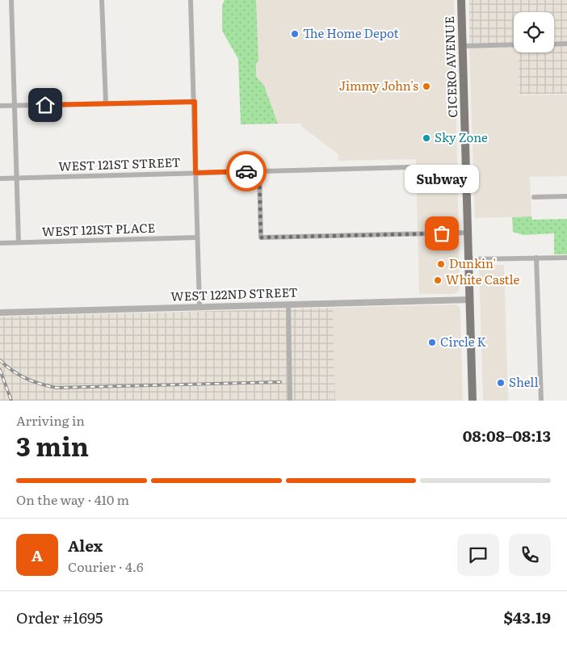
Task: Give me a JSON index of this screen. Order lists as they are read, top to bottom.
{
  "streets": {
    "main road": ["CICERO AVENUE"],
    "street": ["WEST 121ST STREET", "WEST 121ST PLACE", "WEST 122ND STREET"]
  },
  "crossings": [
    ["CICERO AVENUE", "WEST 122ND STREET"]
  ],
  "places": [
    "The Home Depot",
    "Jimmy John's",
    "Sky Zone",
    "Subway",
    "Dunkin'",
    "White Castle",
    "Circle K",
    "Shell"
  ],
  "page": {
    "bubble": "Subway",
    "heading": ["3 min", "Arriving in", "08:08–08:13"],
    "panel": [
      "Alex",
      "Courier · 4.6",
      "Order #1695",
      "$43.19"
    ],
    "bar": "On the way · 410 m",
    "round": "A"
  }
}
